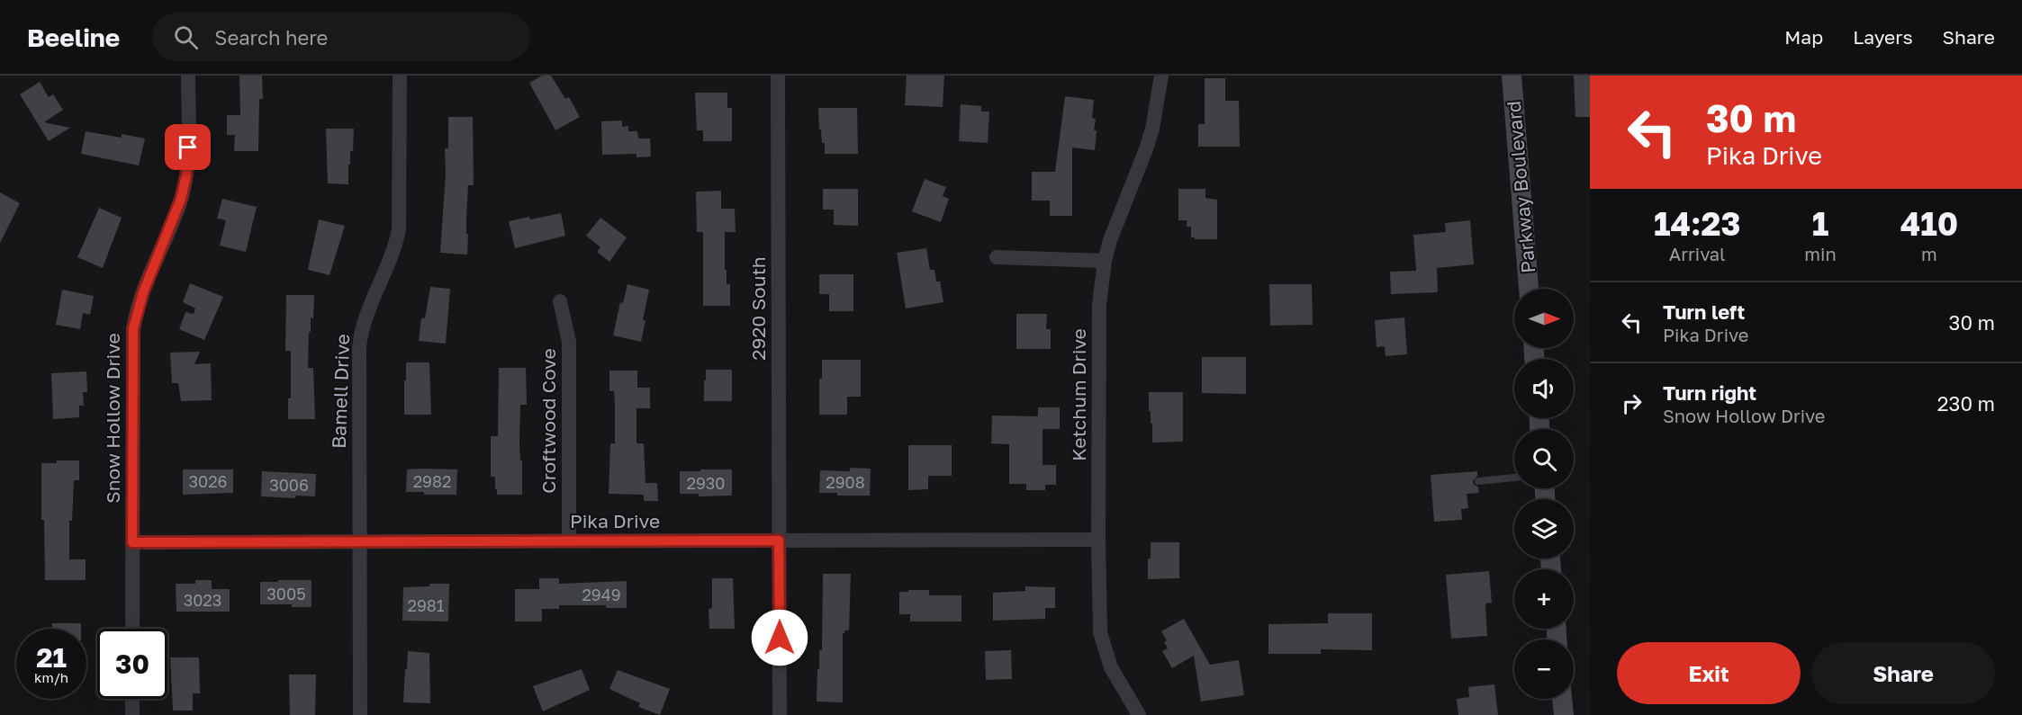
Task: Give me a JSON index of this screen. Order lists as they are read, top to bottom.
{
  "streets": {
    "street": [
      "Parkway Boulevard",
      "2920 South",
      "Bamell Drive",
      "Ketchum Drive",
      "Snow Hollow Drive",
      "Croftwood Cove",
      "Pika Drive"
    ]
  },
  "crossings": [
    ["2920 South", "Pika Drive"],
    ["Bamell Drive", "Pika Drive"],
    ["Ketchum Drive", "Pika Drive"],
    ["Snow Hollow Drive", "Pika Drive"],
    ["Croftwood Cove", "Pika Drive"]
  ],
  "house_numbers": [
    "3026",
    "2982",
    "2908",
    "2930",
    "3006",
    "3005",
    "2949",
    "3023",
    "2981"
  ],
  "north": "right",
  "page": {
    "header": "Beeline",
    "search": "Search here",
    "nav": ["Map", "Layers", "Share"],
    "turn": ["30 m", "Pika Drive"],
    "eta": [
      "14:23",
      "Arrival",
      "1",
      "min",
      "410",
      "m"
    ],
    "list": [
      {
        "name": "Turn left",
        "note": "Pika Drive",
        "value": "30 m"
      },
      {
        "name": "Turn right",
        "note": "Snow Hollow Drive",
        "value": "230 m"
      }
    ],
    "map_buttons": ["+", "−"],
    "speed": "21 km/h",
    "limit": "30",
    "buttons": ["Exit", "Share"]
  }
}
